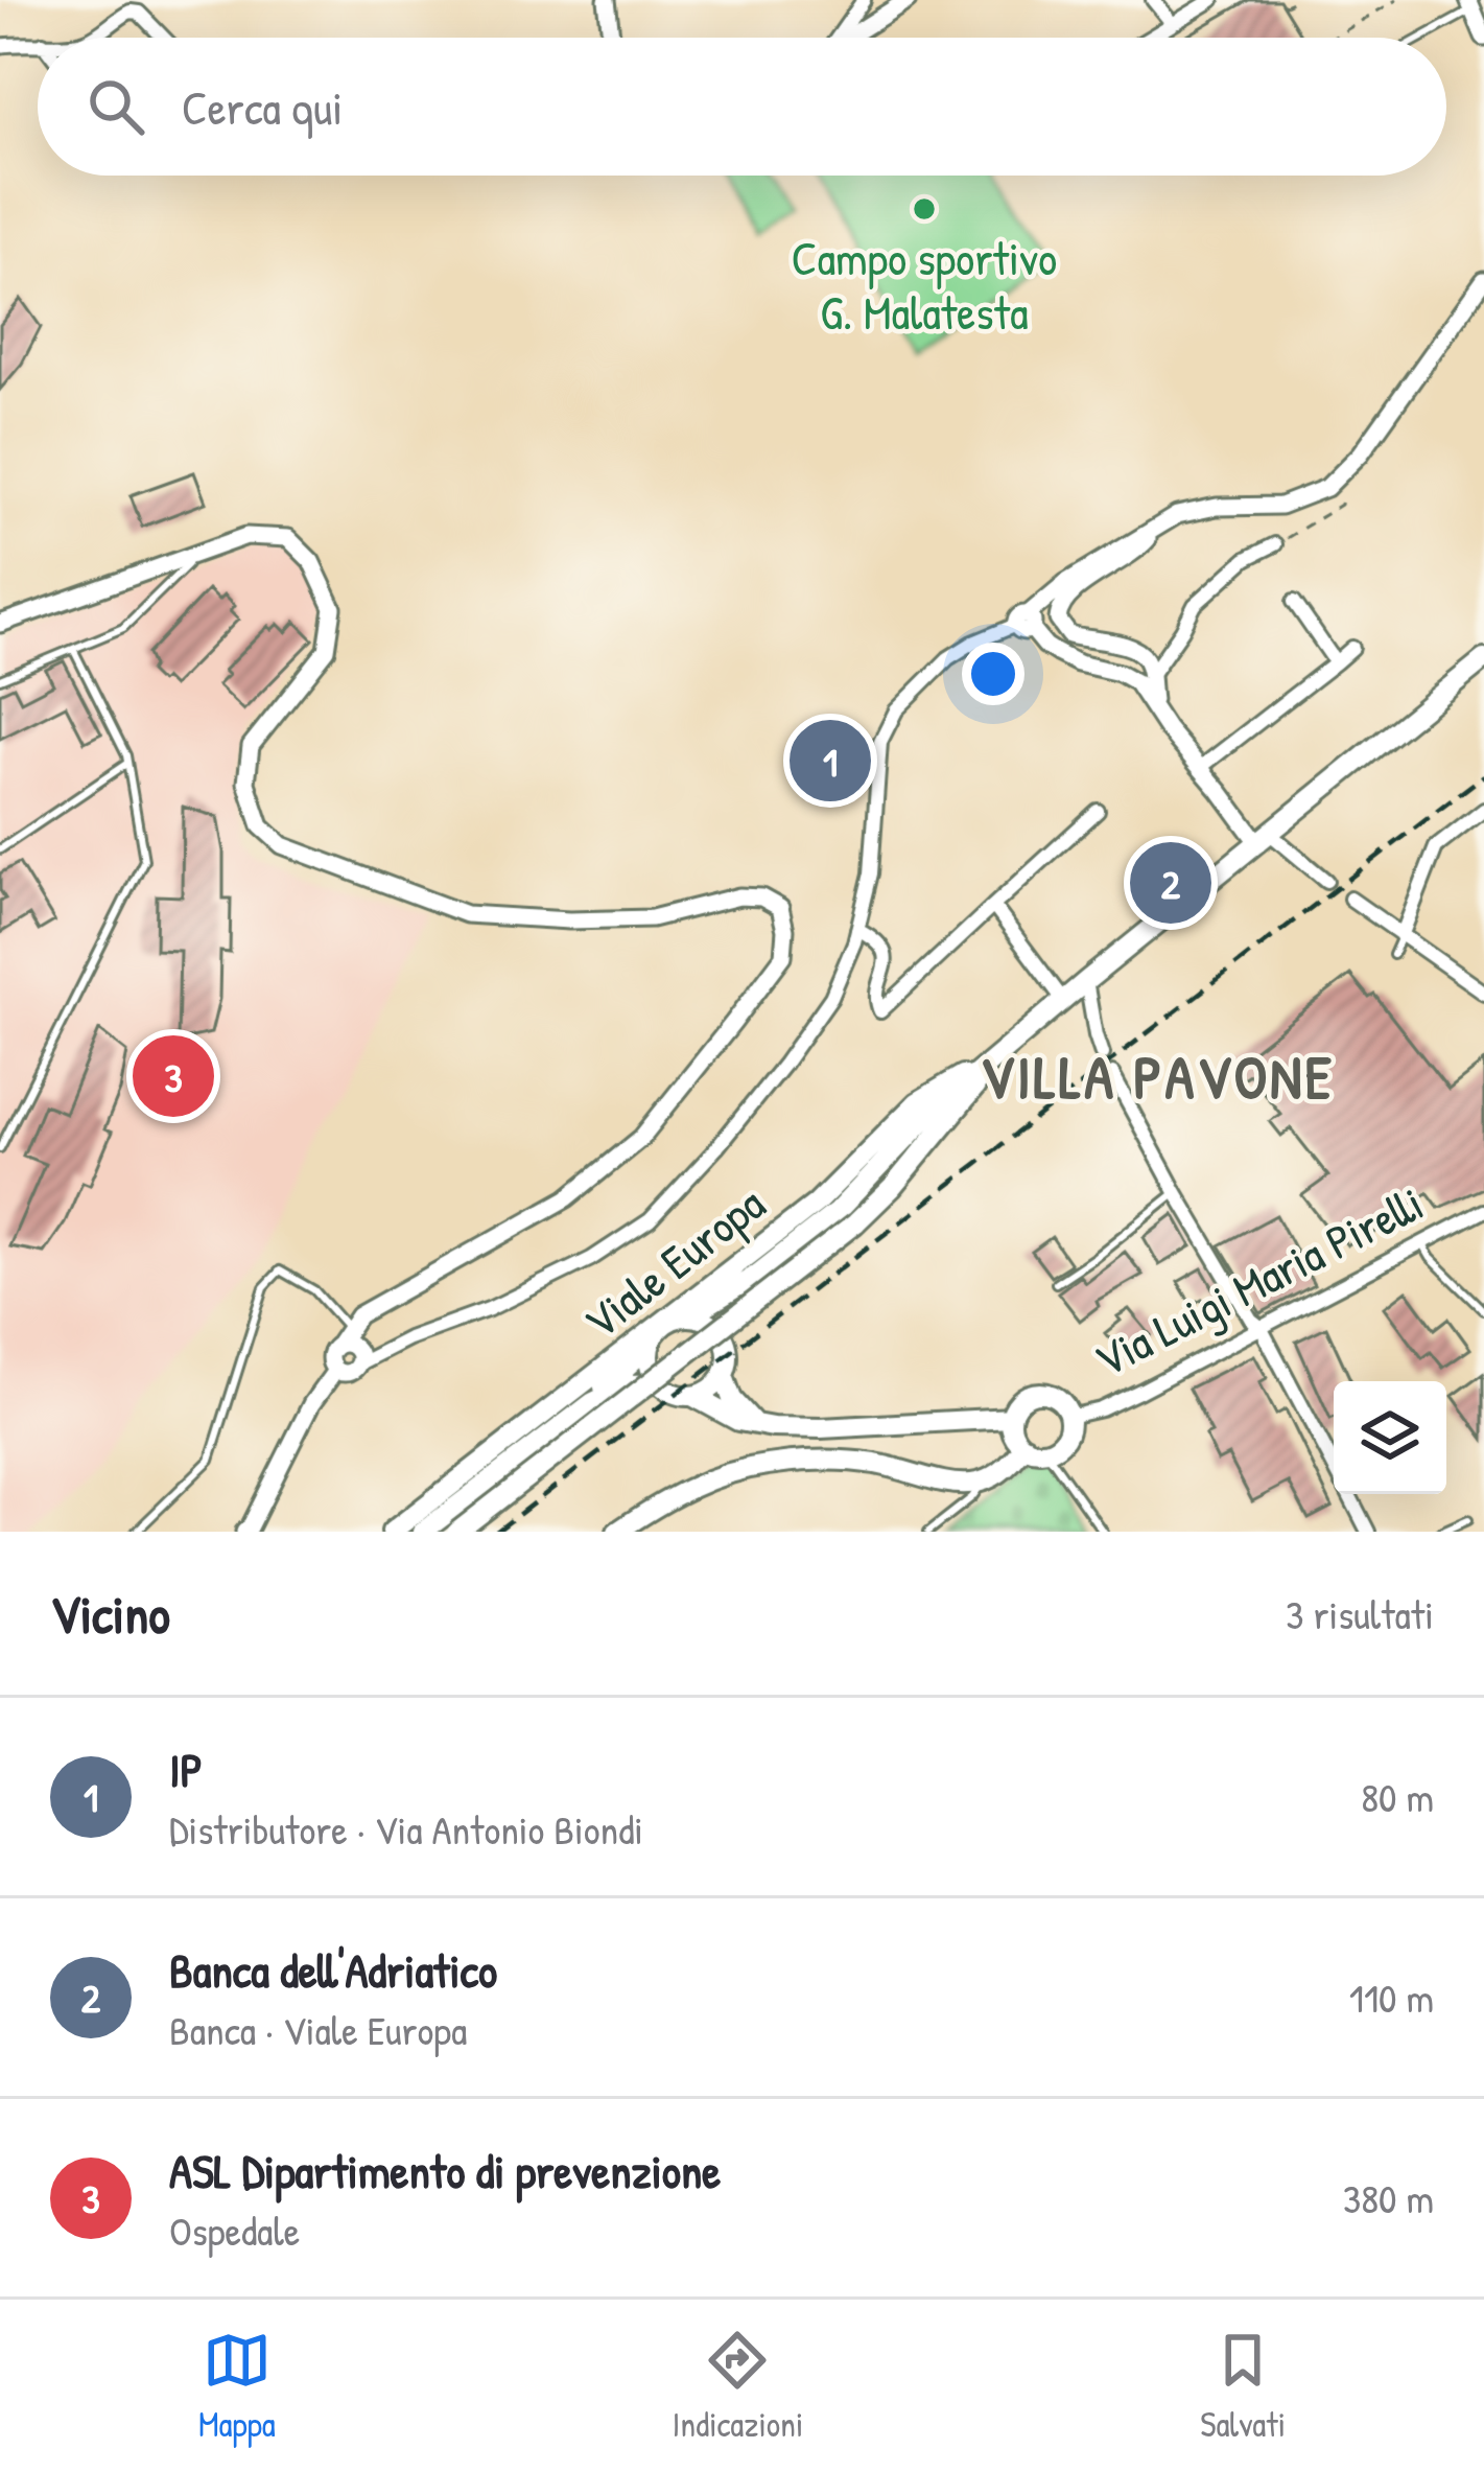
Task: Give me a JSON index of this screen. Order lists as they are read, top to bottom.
{
  "streets": {
    "main road": ["Viale Europa"],
    "street": ["Via Luigi Maria Pirelli"]
  },
  "districts": ["VILLA PAVONE"],
  "places": ["Campo sportivo G. Malatesta"],
  "page": {
    "search": "Cerca qui",
    "pins": ["1", "2", "3"],
    "heading": ["Vicino", "3 risultati"],
    "list": [
      {
        "mark": "1",
        "name": "IP",
        "note": "Distributore · Via Antonio Biondi",
        "value": "80 m"
      },
      {
        "mark": "2",
        "name": "Banca dell'Adriatico",
        "note": "Banca · Viale Europa",
        "value": "110 m"
      },
      {
        "mark": "3",
        "name": "ASL Dipartimento di prevenzione",
        "note": "Ospedale",
        "value": "380 m"
      }
    ],
    "nav": ["Mappa", "Indicazioni", "Salvati"]
  }
}
